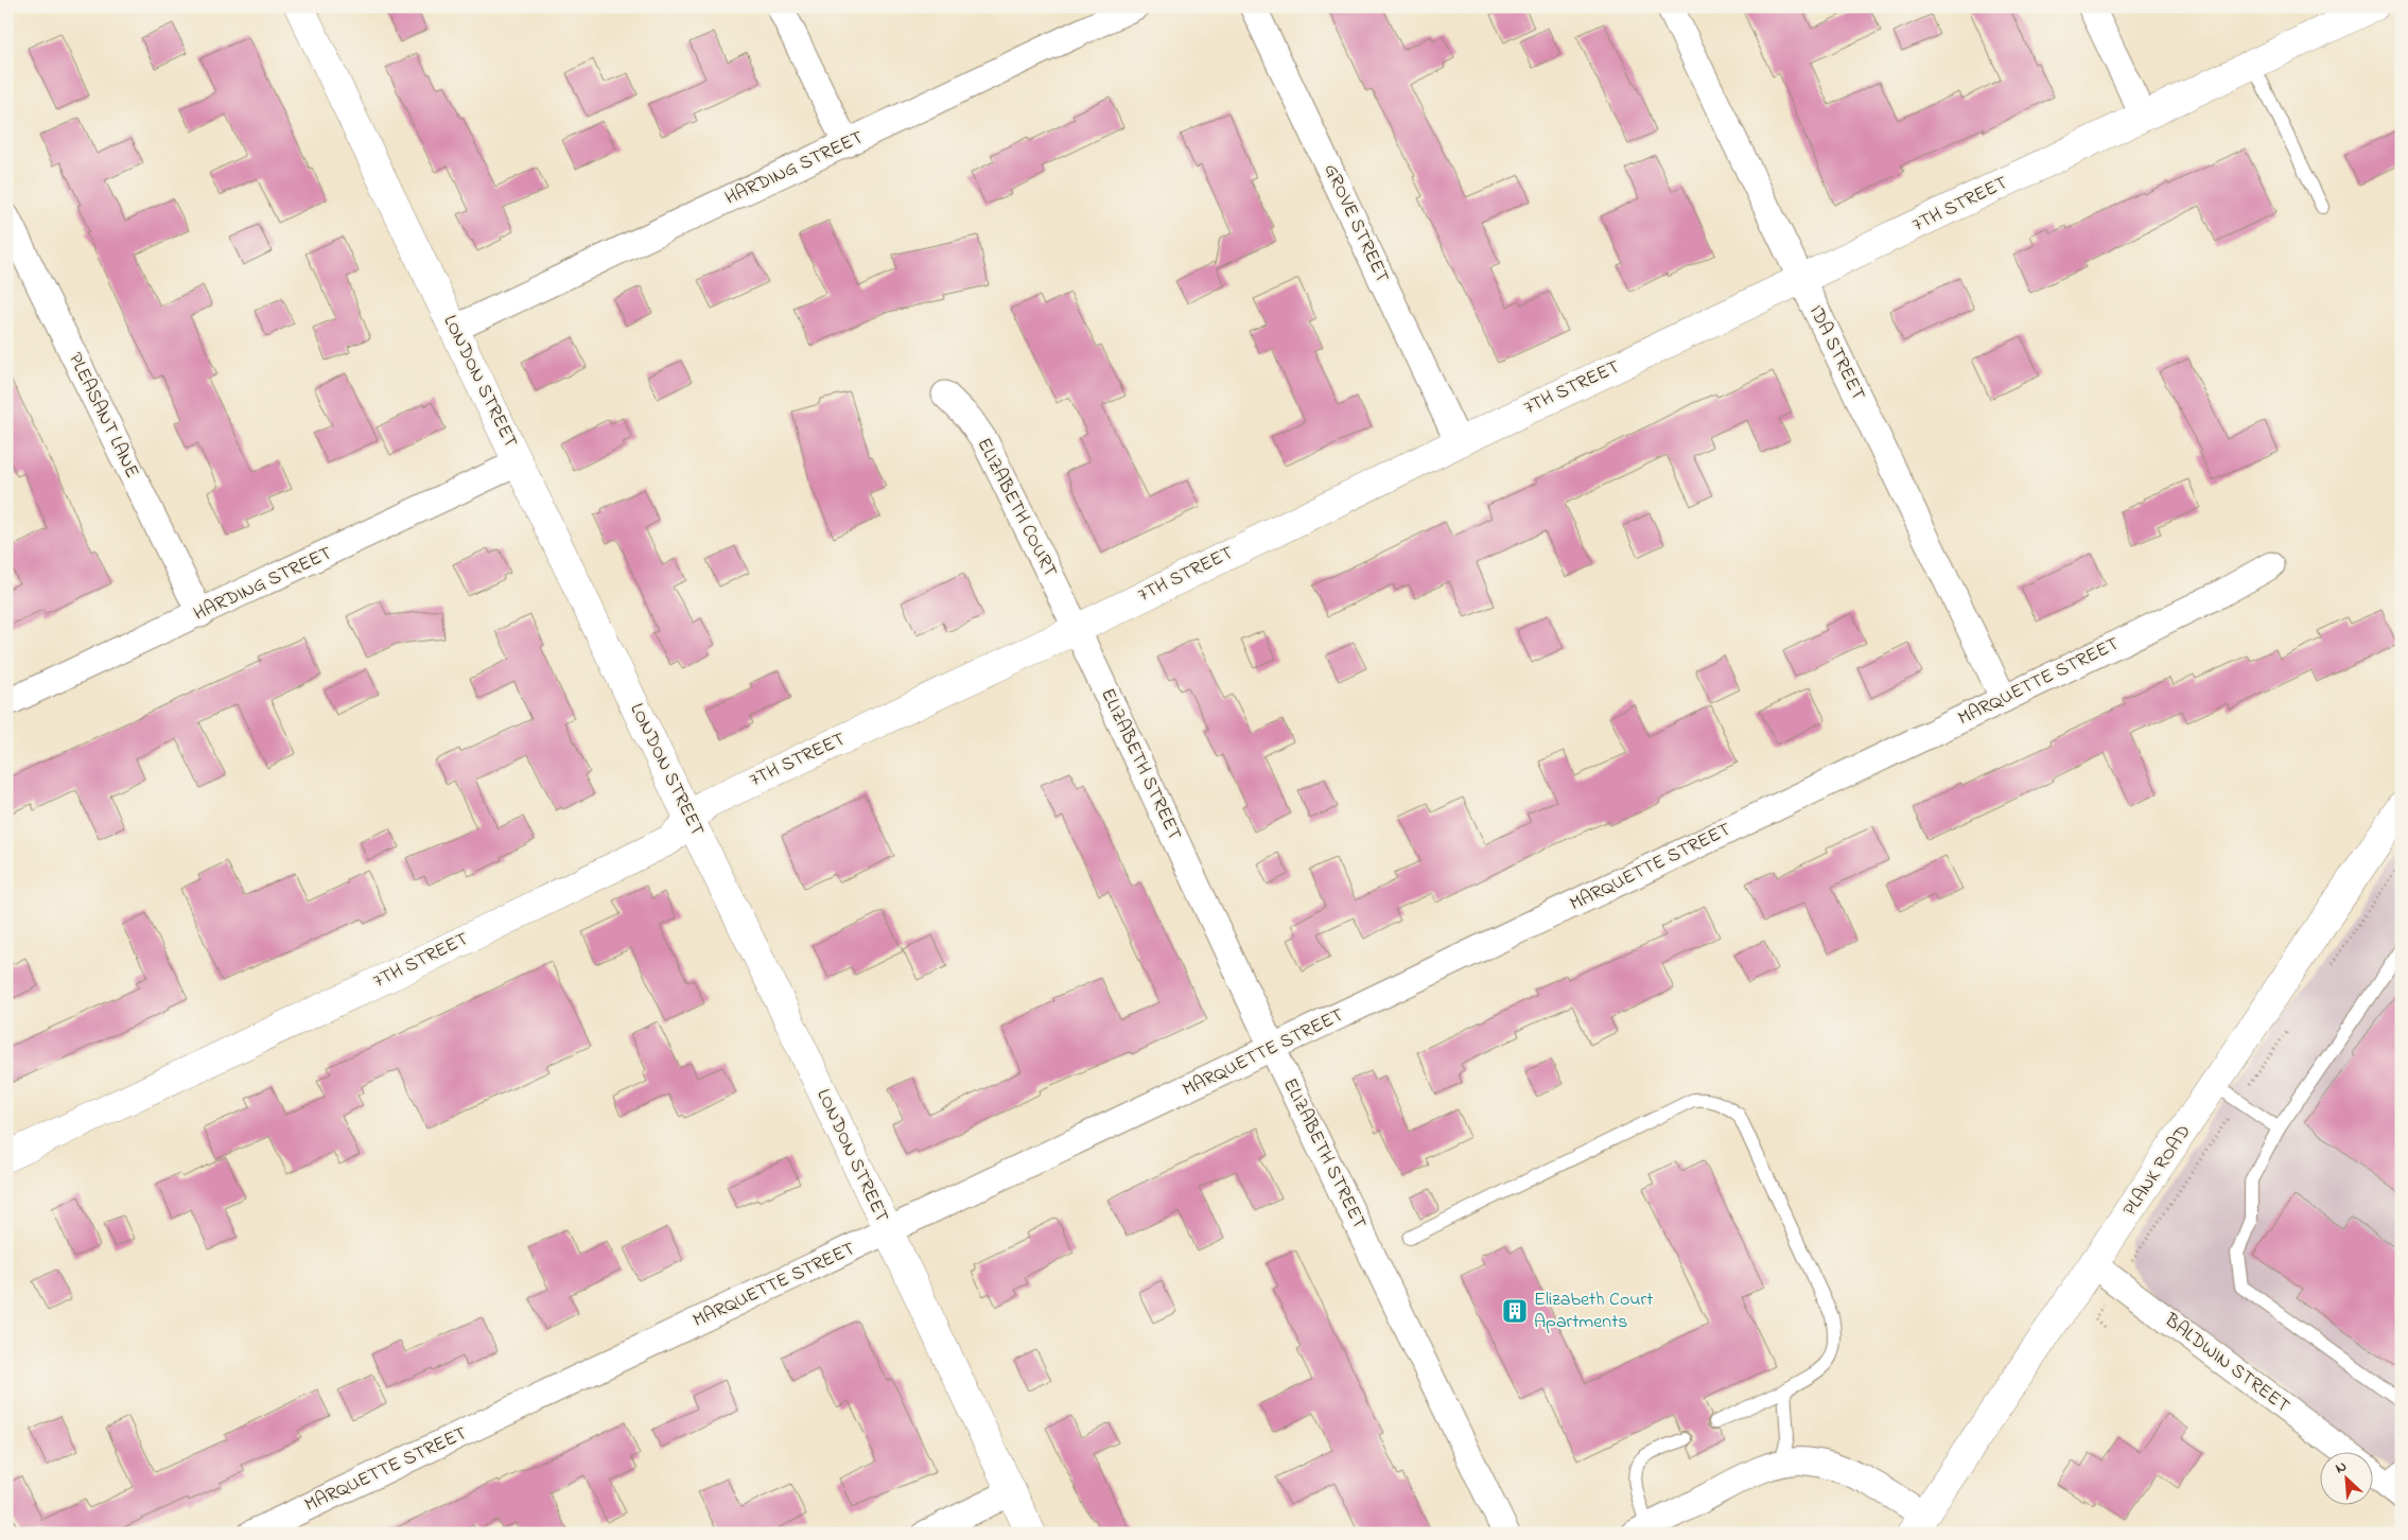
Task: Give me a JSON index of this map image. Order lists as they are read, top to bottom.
{
  "streets": {
    "street": [
      "HARDING STREET",
      "7TH STREET",
      "GROVE STREET",
      "IDA STREET",
      "LONDON STREET",
      "PLEASANT LANE",
      "ELIZABETH COURT",
      "MARQUETTE STREET",
      "ELIZABETH STREET",
      "PLANK ROAD",
      "BALDWIN STREET"
    ]
  },
  "crossings": [
    ["HARDING STREET", "LONDON STREET"],
    ["HARDING STREET", "PLEASANT LANE"],
    ["7TH STREET", "GROVE STREET"],
    ["7TH STREET", "IDA STREET"],
    ["7TH STREET", "LONDON STREET"],
    ["7TH STREET", "ELIZABETH COURT"],
    ["7TH STREET", "ELIZABETH STREET"],
    ["IDA STREET", "MARQUETTE STREET"],
    ["LONDON STREET", "MARQUETTE STREET"],
    ["ELIZABETH COURT", "ELIZABETH STREET"],
    ["MARQUETTE STREET", "ELIZABETH STREET"],
    ["PLANK ROAD", "BALDWIN STREET"]
  ],
  "places": {
    "building": ["Elizabeth Court Apartments"]
  },
  "north": "top left"
}
